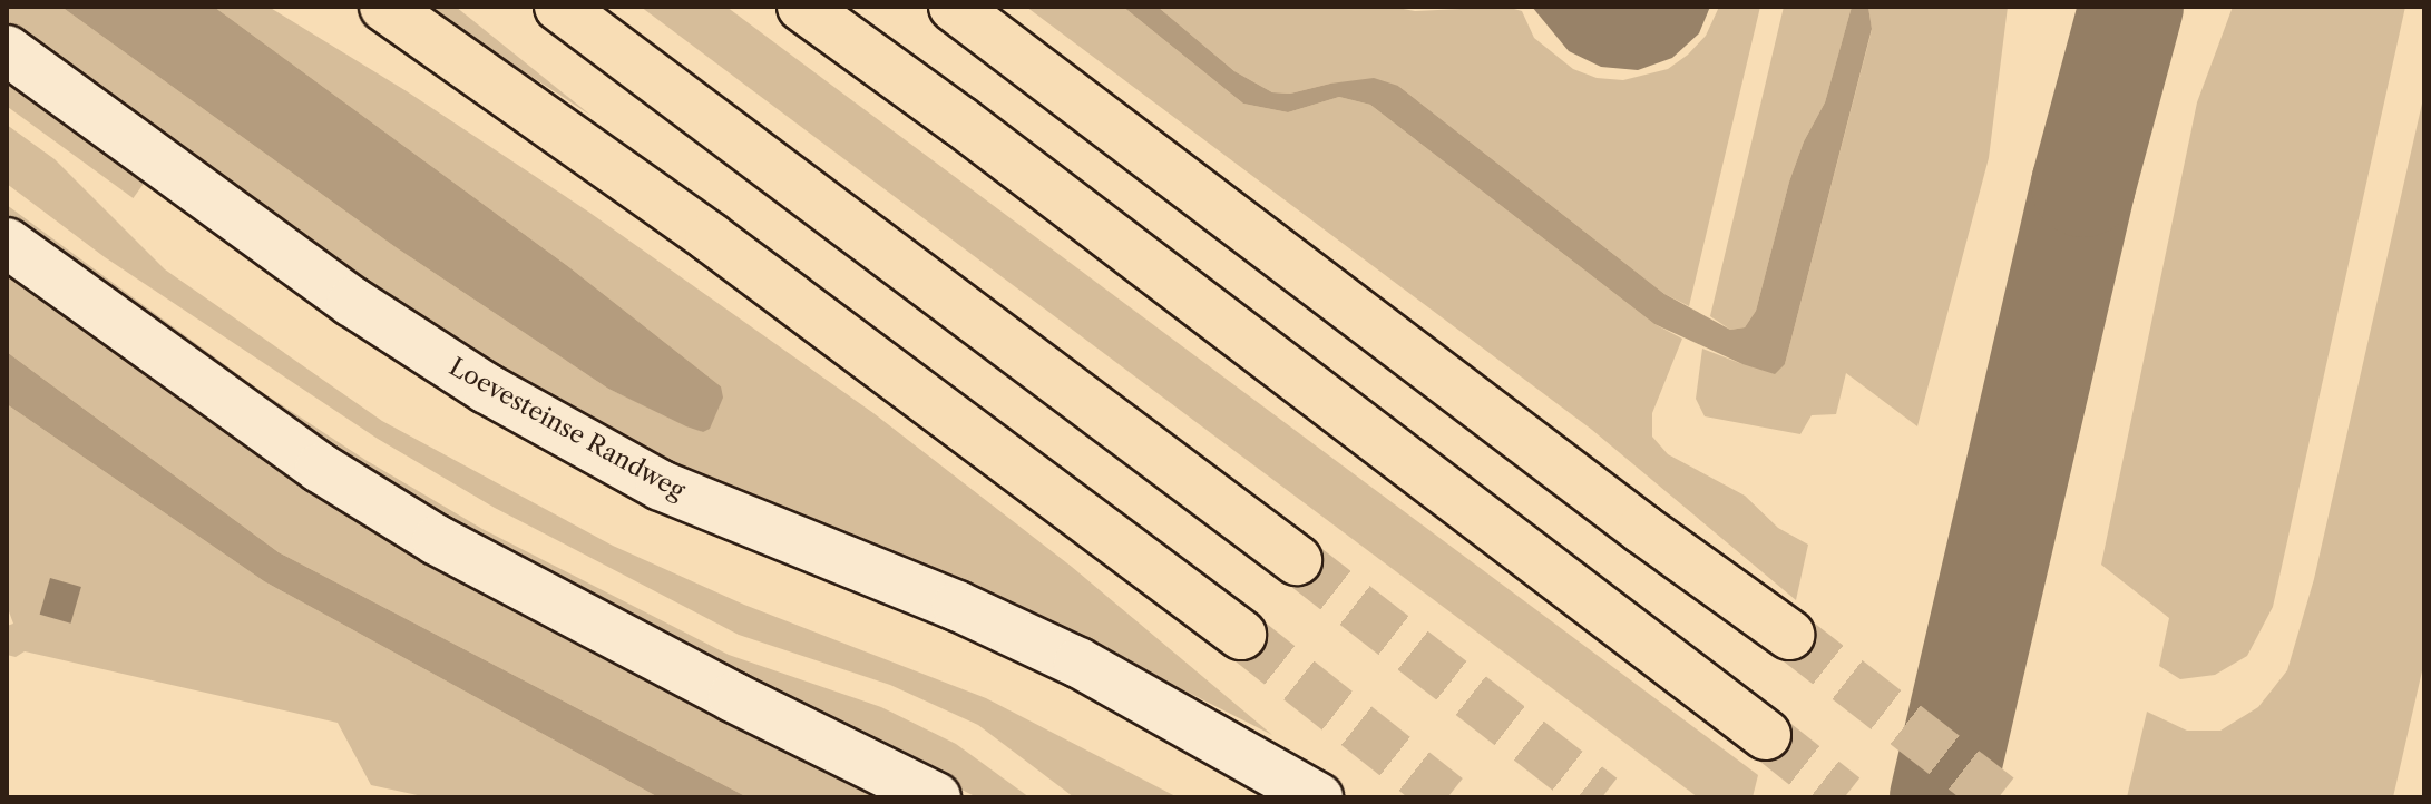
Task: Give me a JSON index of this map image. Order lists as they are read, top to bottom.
{
  "streets": {
    "street": ["Loevesteinse Randweg"]
  }
}
